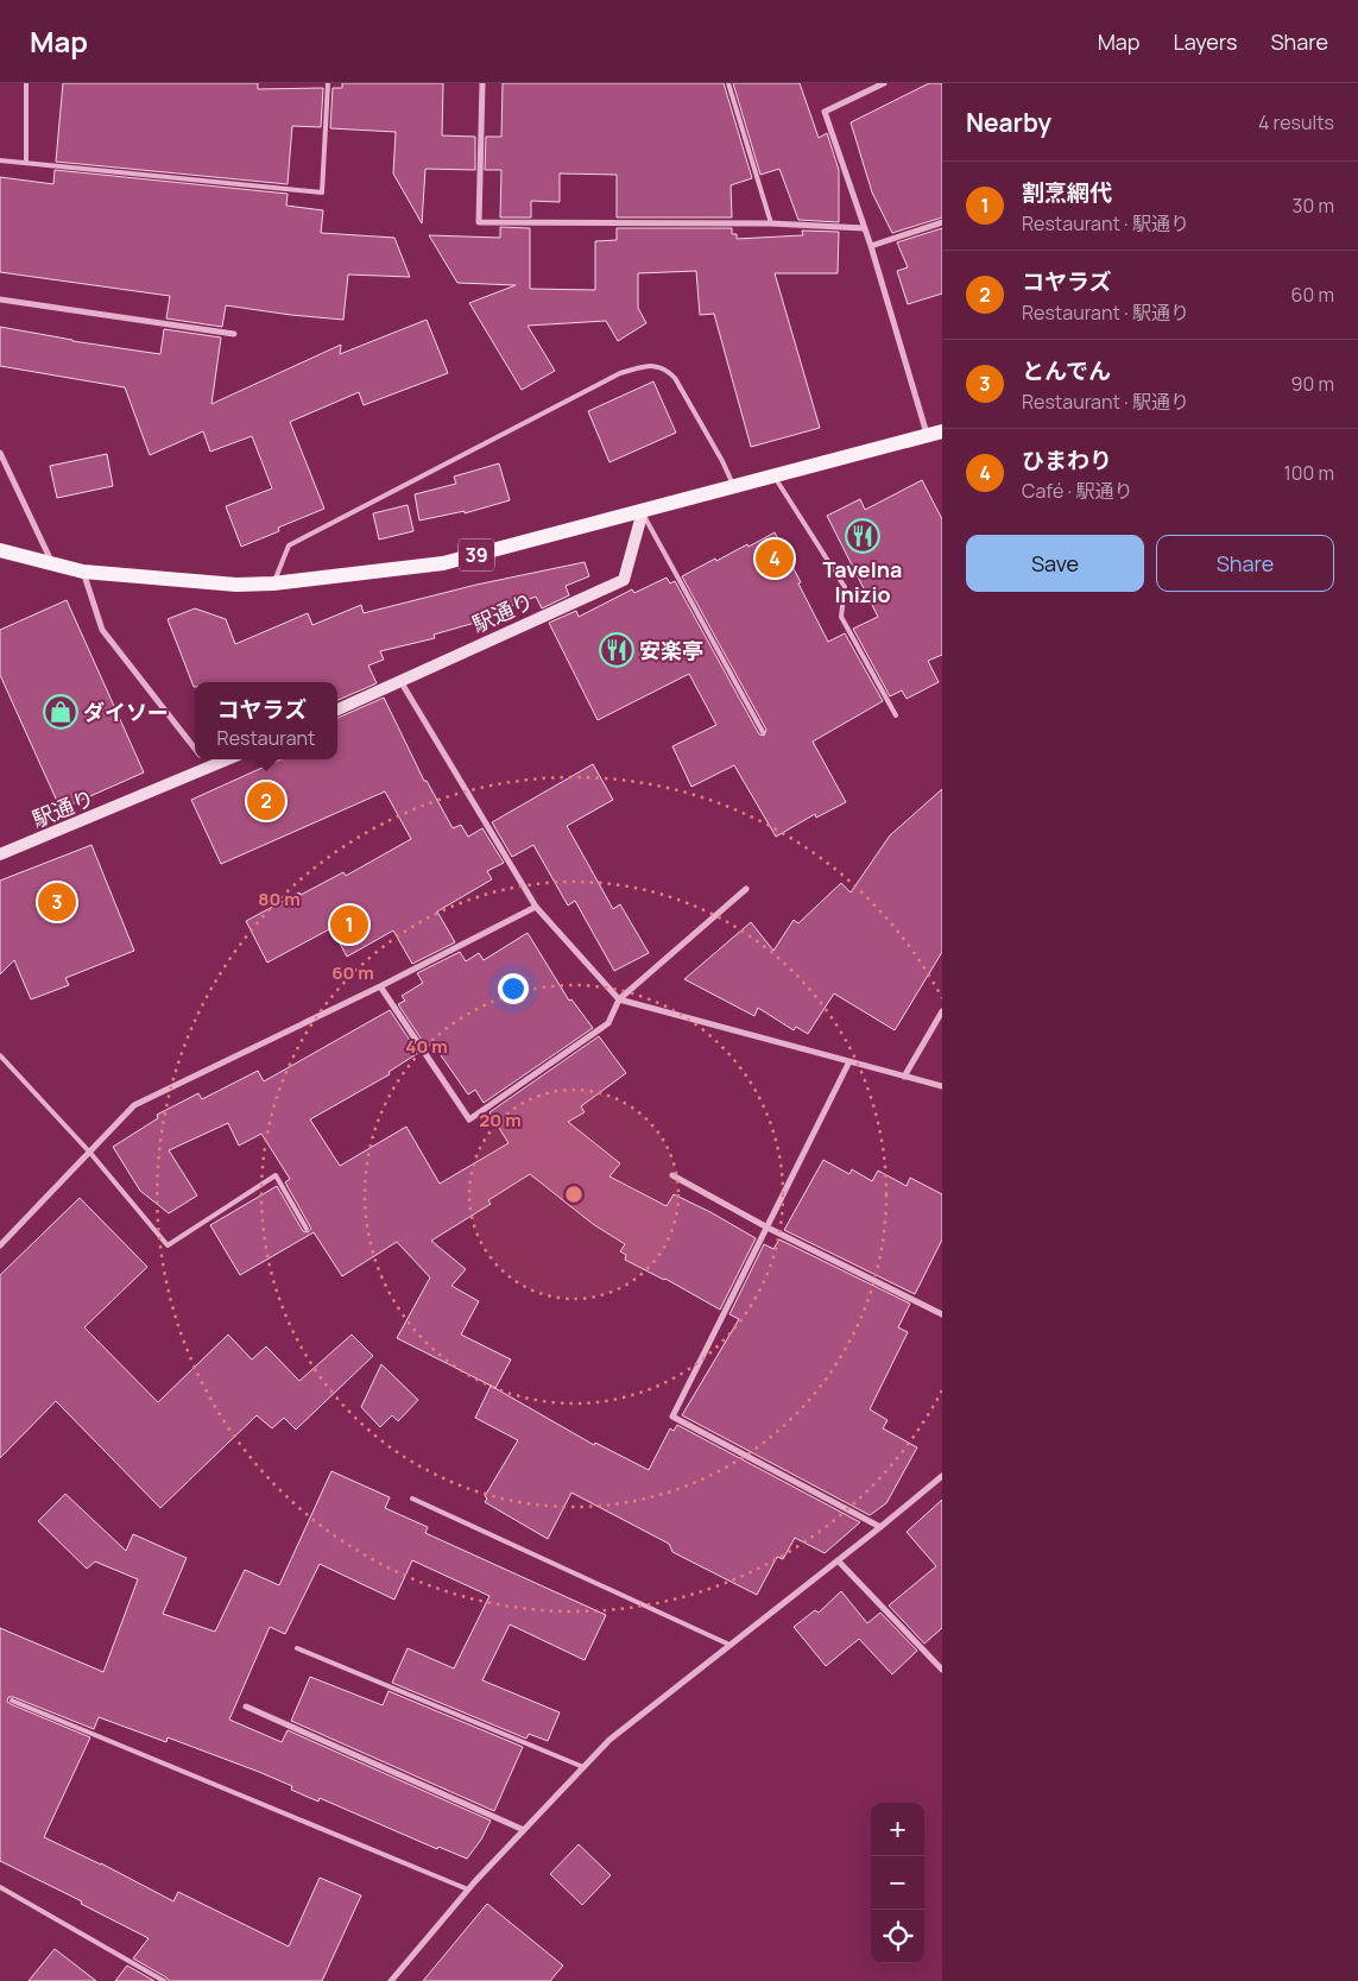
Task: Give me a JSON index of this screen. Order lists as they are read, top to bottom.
{
  "streets": {
    "main road": ["39"],
    "street": ["駅通り"]
  },
  "crossings": [
    ["39", "駅通り"]
  ],
  "places": {
    "restaurant": ["Tavelna Inizio", "安楽亭"],
    "shop": ["ダイソー"]
  },
  "page": {
    "header": "Map",
    "nav": ["Map", "Layers", "Share"],
    "heading": ["Nearby", "4 results"],
    "list": [
      {
        "mark": "1",
        "name": "割烹網代",
        "note": "Restaurant · 駅通り",
        "value": "30 m"
      },
      {
        "mark": "2",
        "name": "コヤラズ",
        "note": "Restaurant · 駅通り",
        "value": "60 m"
      },
      {
        "mark": "3",
        "name": "とんでん",
        "note": "Restaurant · 駅通り",
        "value": "90 m"
      },
      {
        "mark": "4",
        "name": "ひまわり",
        "note": "Café · 駅通り",
        "value": "100 m"
      }
    ],
    "buttons": ["Save", "Share"],
    "pins": [
      "4",
      "2",
      "3",
      "1"
    ],
    "popup": ["コヤラズ", "Restaurant"],
    "map_buttons": ["+", "−"]
  },
  "rings": [
    "80 m",
    "60 m",
    "40 m",
    "20 m"
  ]
}
